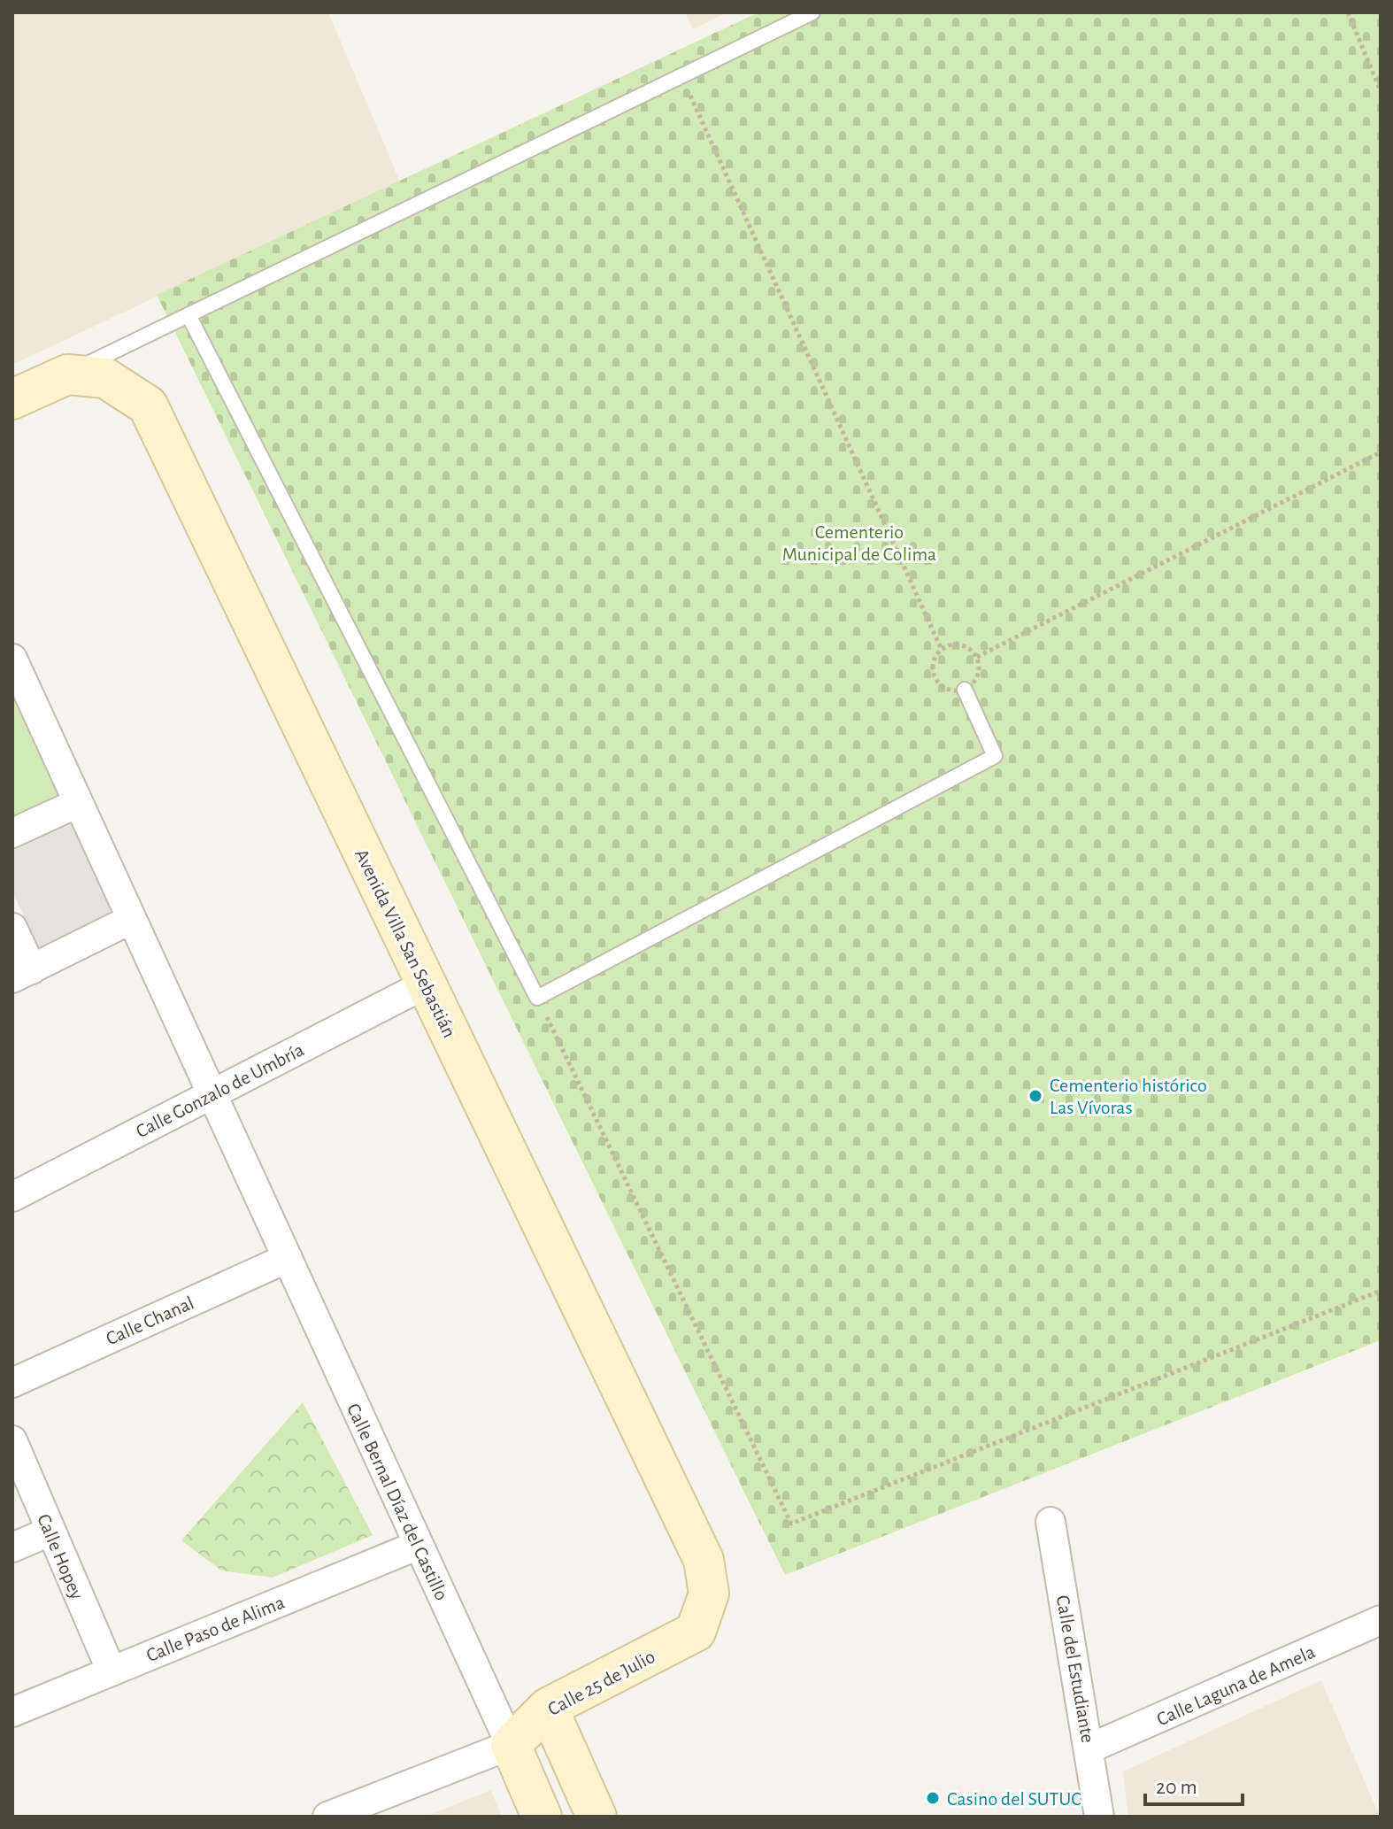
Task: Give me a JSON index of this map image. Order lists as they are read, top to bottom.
{
  "streets": {
    "street": [
      "Avenida Villa San Sebastián",
      "Calle Gonzalo de Umbría",
      "Calle Chanal",
      "Calle Bernal Díaz del Castillo",
      "Calle Hopey",
      "Calle Paso de Alima",
      "Calle del Estudiante",
      "Calle 25 de Julio",
      "Calle Laguna de Amela"
    ]
  },
  "crossings": [
    ["Avenida Villa San Sebastián", "Calle Gonzalo de Umbría"],
    ["Avenida Villa San Sebastián", "Calle 25 de Julio"],
    ["Calle Gonzalo de Umbría", "Calle Bernal Díaz del Castillo"],
    ["Calle Chanal", "Calle Bernal Díaz del Castillo"],
    ["Calle Bernal Díaz del Castillo", "Calle Paso de Alima"],
    ["Calle Bernal Díaz del Castillo", "Calle 25 de Julio"],
    ["Calle Hopey", "Calle Paso de Alima"],
    ["Calle del Estudiante", "Calle Laguna de Amela"]
  ],
  "parks": ["Cementerio Municipal de Colima"],
  "places": ["Cementerio histórico Las Vívoras", "Casino del SUTUC"],
  "scale_bar": "20 m"
}
